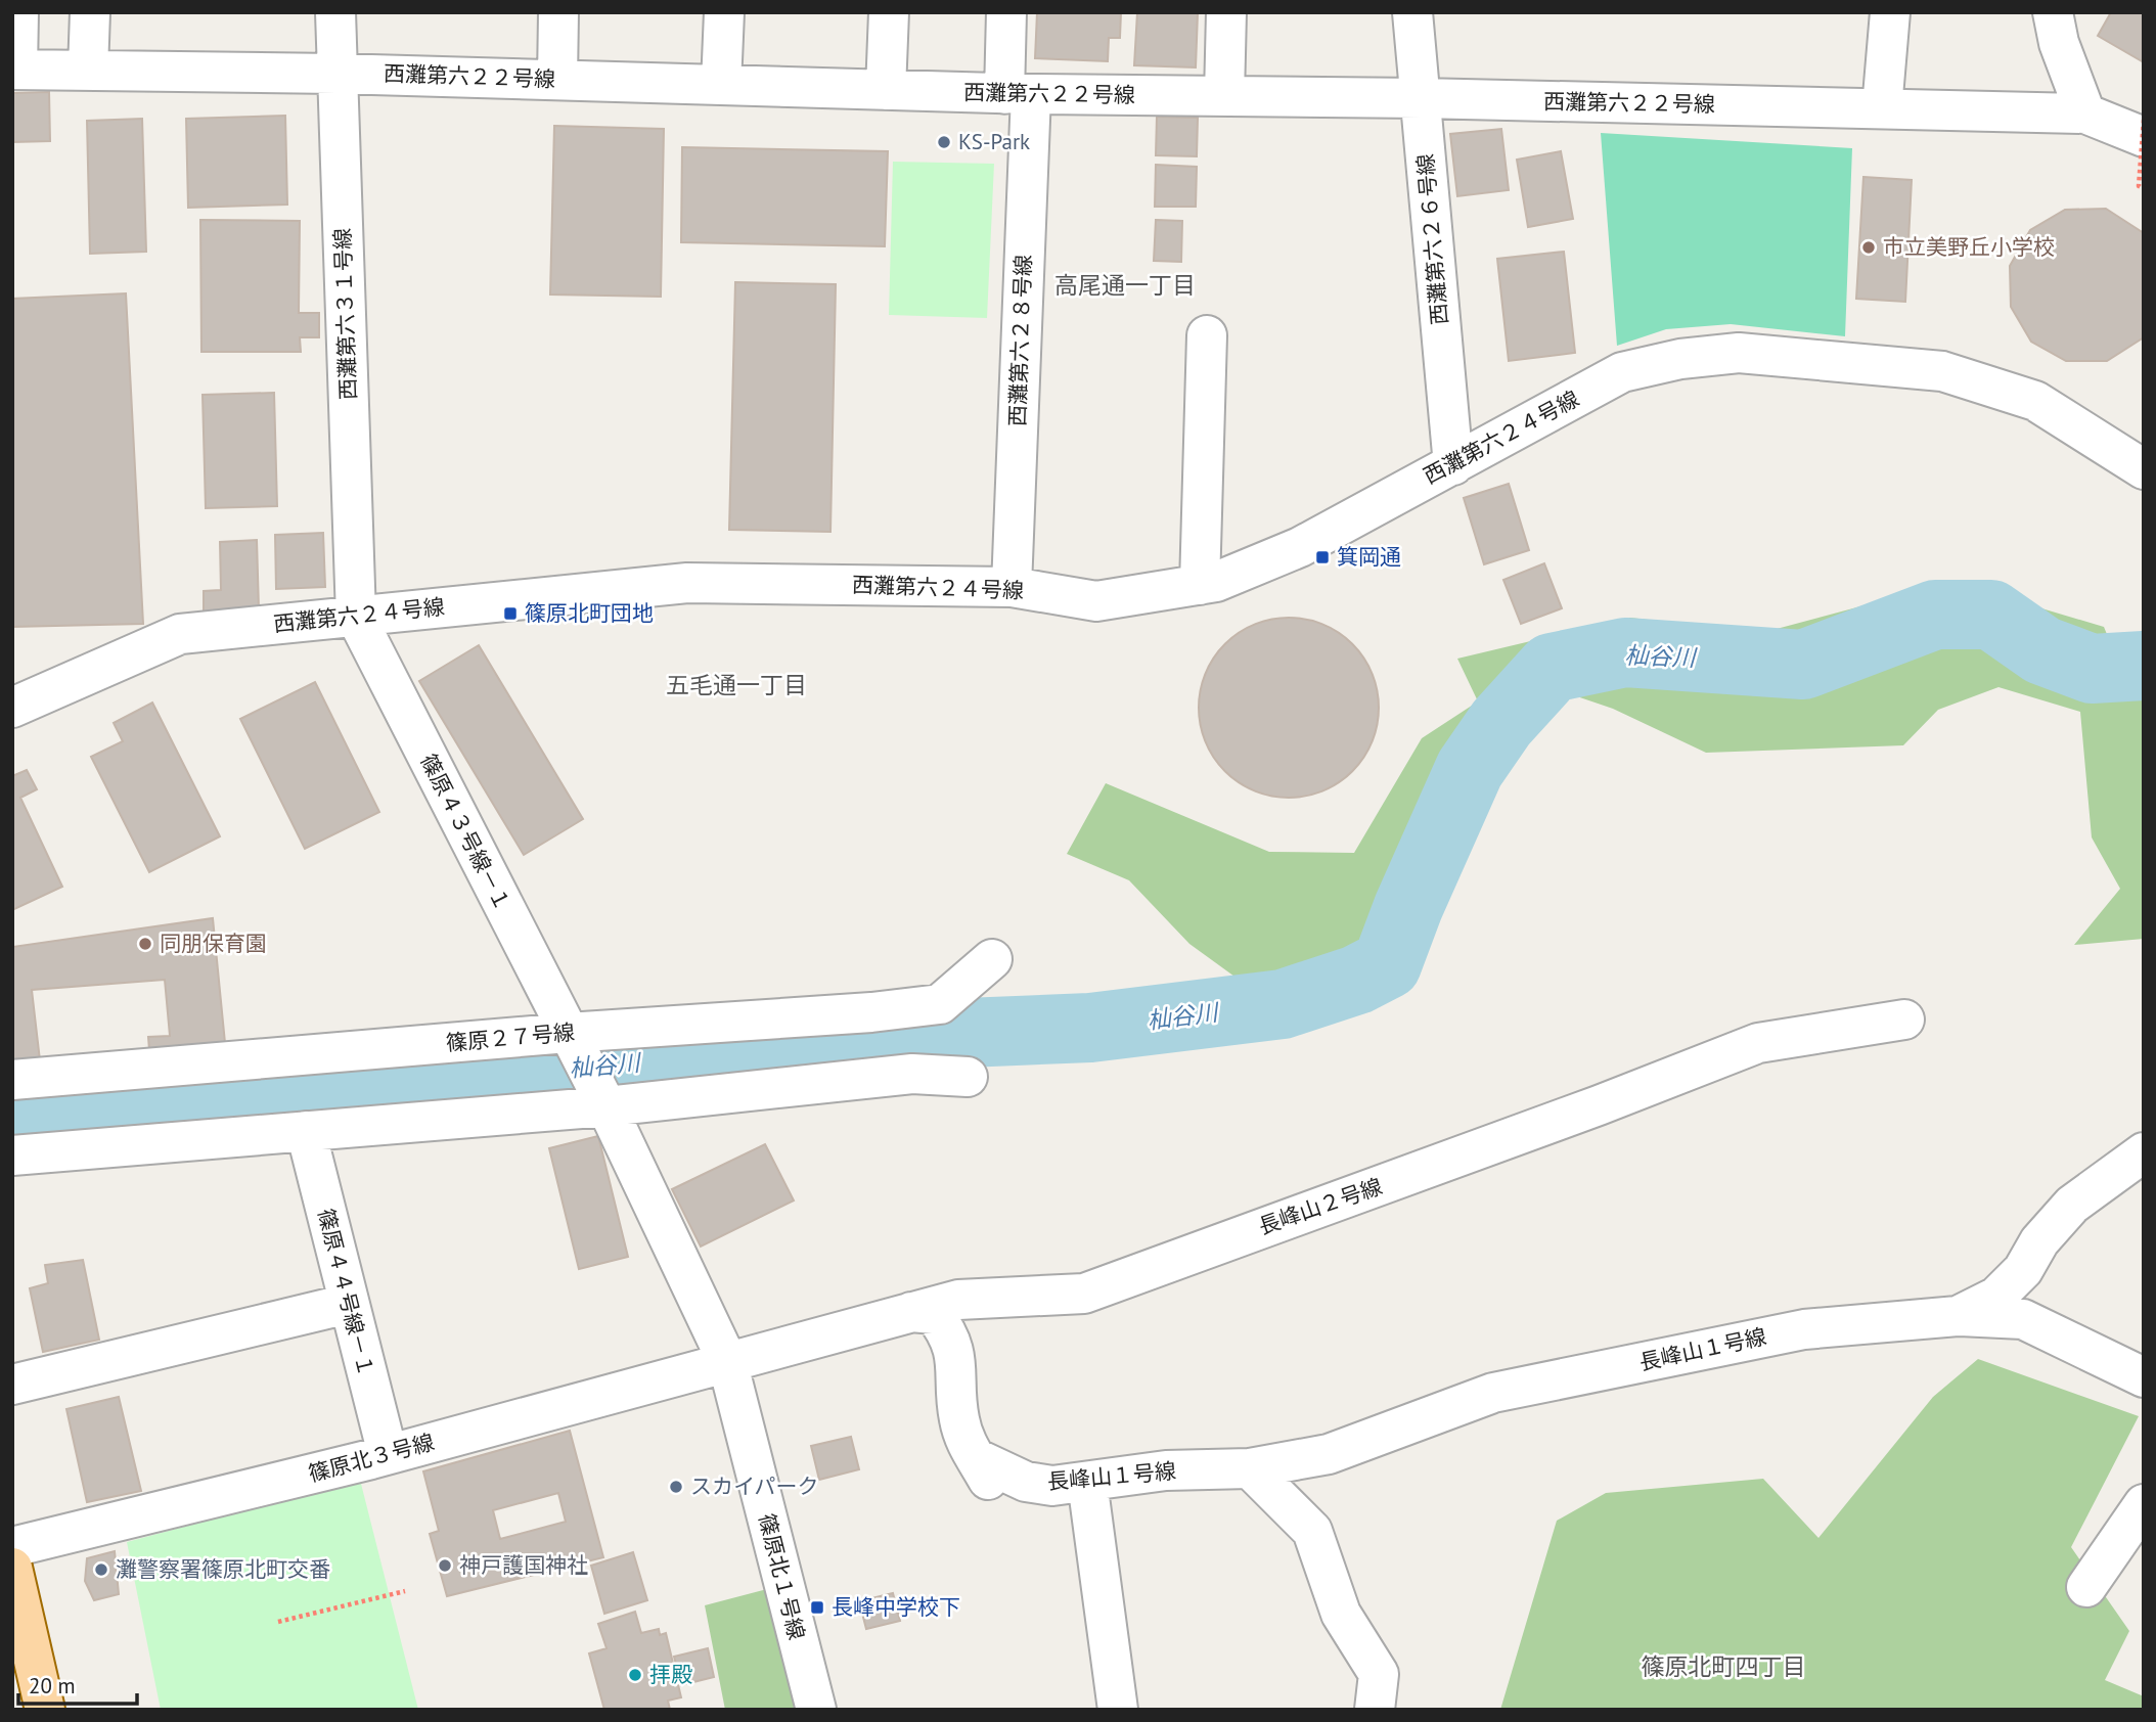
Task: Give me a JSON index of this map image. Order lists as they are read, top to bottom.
{
  "streets": {
    "street": [
      "西灘第六２２号線",
      "西灘第六２６号線",
      "西灘第六３１号線",
      "西灘第六２８号線",
      "西灘第六２４号線",
      "篠原４３号線－１",
      "篠原２７号線",
      "長峰山２号線",
      "篠原４４号線－１",
      "長峰山１号線",
      "篠原北３号線",
      "篠原北１号線"
    ]
  },
  "crossings": [
    ["西灘第六２２号線", "西灘第六２６号線"],
    ["西灘第六２２号線", "西灘第六３１号線"],
    ["西灘第六２２号線", "西灘第六２８号線"],
    ["西灘第六２６号線", "西灘第六２４号線"],
    ["西灘第六３１号線", "西灘第六２４号線"],
    ["西灘第六３１号線", "篠原４３号線－１"],
    ["西灘第六２８号線", "西灘第六２４号線"],
    ["西灘第六２４号線", "篠原４３号線－１"],
    ["篠原４３号線－１", "篠原２７号線"],
    ["長峰山２号線", "長峰山１号線"],
    ["長峰山２号線", "篠原北３号線"],
    ["長峰山２号線", "篠原北１号線"],
    ["篠原４４号線－１", "篠原北３号線"],
    ["篠原北３号線", "篠原北１号線"]
  ],
  "districts": ["高尾通一丁目", "五毛通一丁目", "篠原北町四丁目"],
  "water": ["杣谷川"],
  "places": {
    "other": [
      "KS-Park",
      "市立美野丘小学校",
      "同朋保育園",
      "スカイパーク",
      "神戸護国神社",
      "灘警察署篠原北町交番",
      "拝殿"
    ],
    "transit": ["箕岡通", "篠原北町団地", "長峰中学校下"]
  },
  "scale_bar": "20 m"
}
